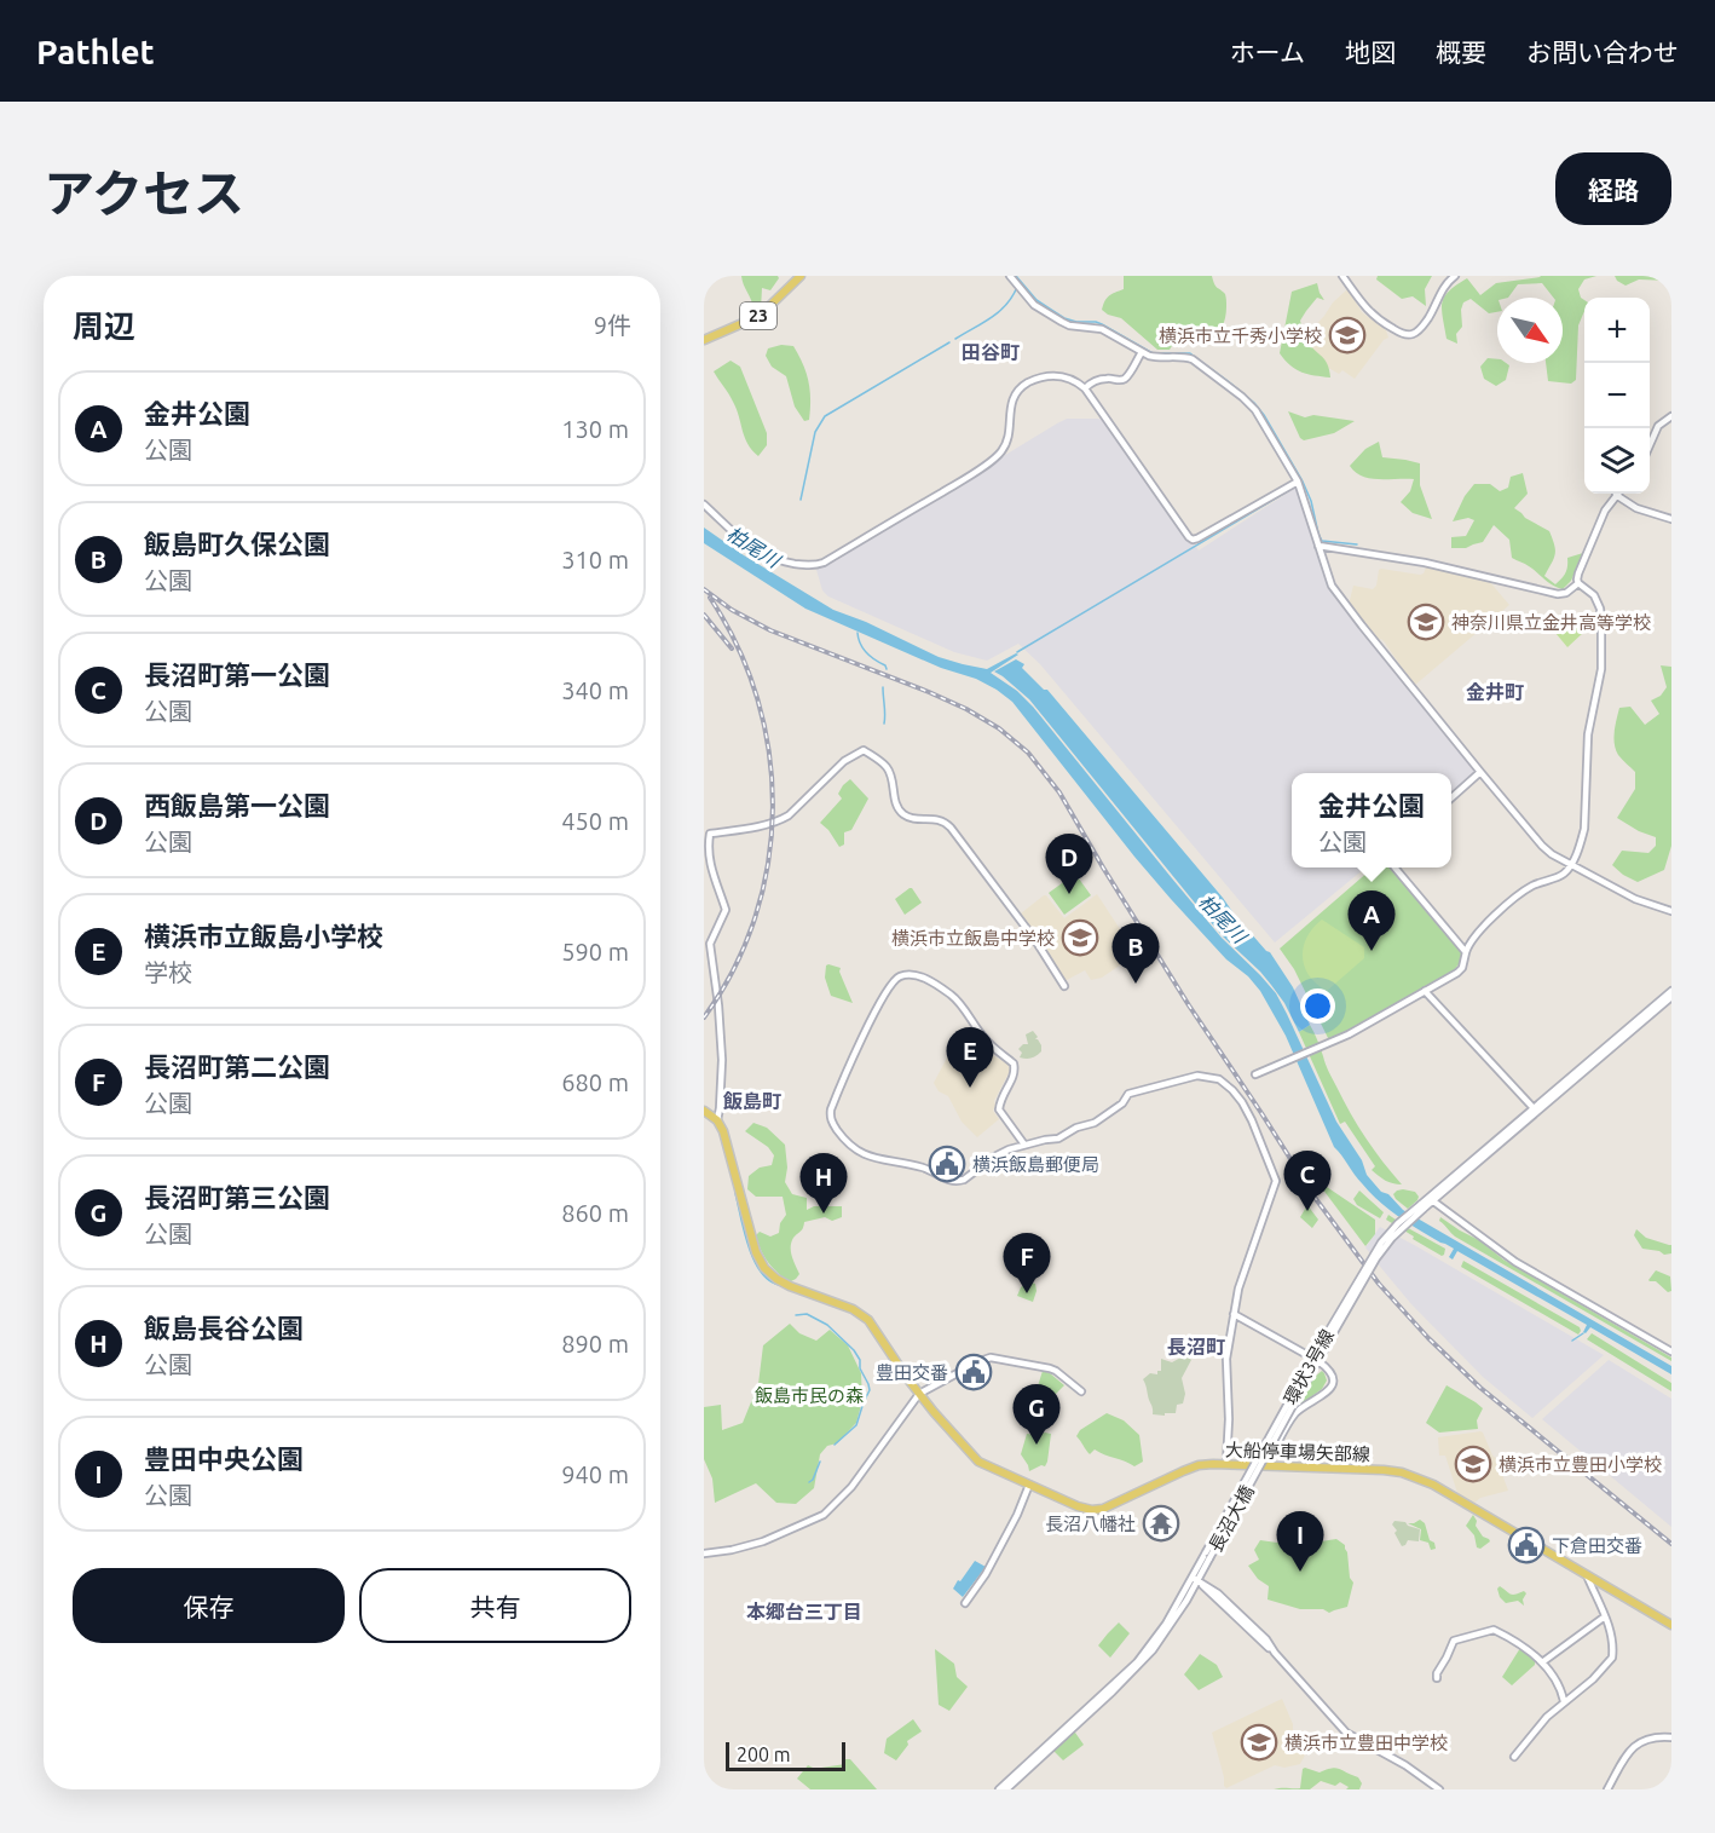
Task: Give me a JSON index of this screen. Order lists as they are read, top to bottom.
{
  "streets": {
    "main road": ["23", "大船停車場矢部線"],
    "street": ["環状3号線", "長沼大橋"]
  },
  "crossings": [
    ["環状3号線", "長沼大橋"]
  ],
  "districts": [
    "田谷町",
    "金井町",
    "飯島町",
    "長沼町",
    "本郷台三丁目"
  ],
  "water": ["柏尾川"],
  "parks": ["飯島市民の森"],
  "places": {
    "school or university": [
      "横浜市立千秀小学校",
      "神奈川県立金井高等学校",
      "横浜市立飯島中学校",
      "横浜市立豊田小学校",
      "横浜市立豊田中学校"
    ],
    "public building": ["横浜飯島郵便局", "豊田交番", "下倉田交番"],
    "temple": ["長沼八幡社"]
  },
  "scale_bar": "200 m",
  "north": "bottom right",
  "page": {
    "header": "Pathlet",
    "nav": [
      "ホーム",
      "地図",
      "概要",
      "お問い合わせ"
    ],
    "title": "アクセス",
    "buttons": [
      "経路",
      ["保存", "共有"]
    ],
    "heading": ["周辺", "9件"],
    "map_buttons": ["+", "−"],
    "list": [
      {
        "mark": "A",
        "name": "金井公園",
        "note": "公園",
        "value": "130 m"
      },
      {
        "mark": "B",
        "name": "飯島町久保公園",
        "note": "公園",
        "value": "310 m"
      },
      {
        "mark": "C",
        "name": "長沼町第一公園",
        "note": "公園",
        "value": "340 m"
      },
      {
        "mark": "D",
        "name": "西飯島第一公園",
        "note": "公園",
        "value": "450 m"
      },
      {
        "mark": "E",
        "name": "横浜市立飯島小学校",
        "note": "学校",
        "value": "590 m"
      },
      {
        "mark": "F",
        "name": "長沼町第二公園",
        "note": "公園",
        "value": "680 m"
      },
      {
        "mark": "G",
        "name": "長沼町第三公園",
        "note": "公園",
        "value": "860 m"
      },
      {
        "mark": "H",
        "name": "飯島長谷公園",
        "note": "公園",
        "value": "890 m"
      },
      {
        "mark": "I",
        "name": "豊田中央公園",
        "note": "公園",
        "value": "940 m"
      }
    ],
    "popup": ["金井公園", "公園"],
    "pins": [
      "D",
      "A",
      "B",
      "E",
      "C",
      "H",
      "F",
      "G",
      "I"
    ],
    "scale": "200 m"
  }
}
